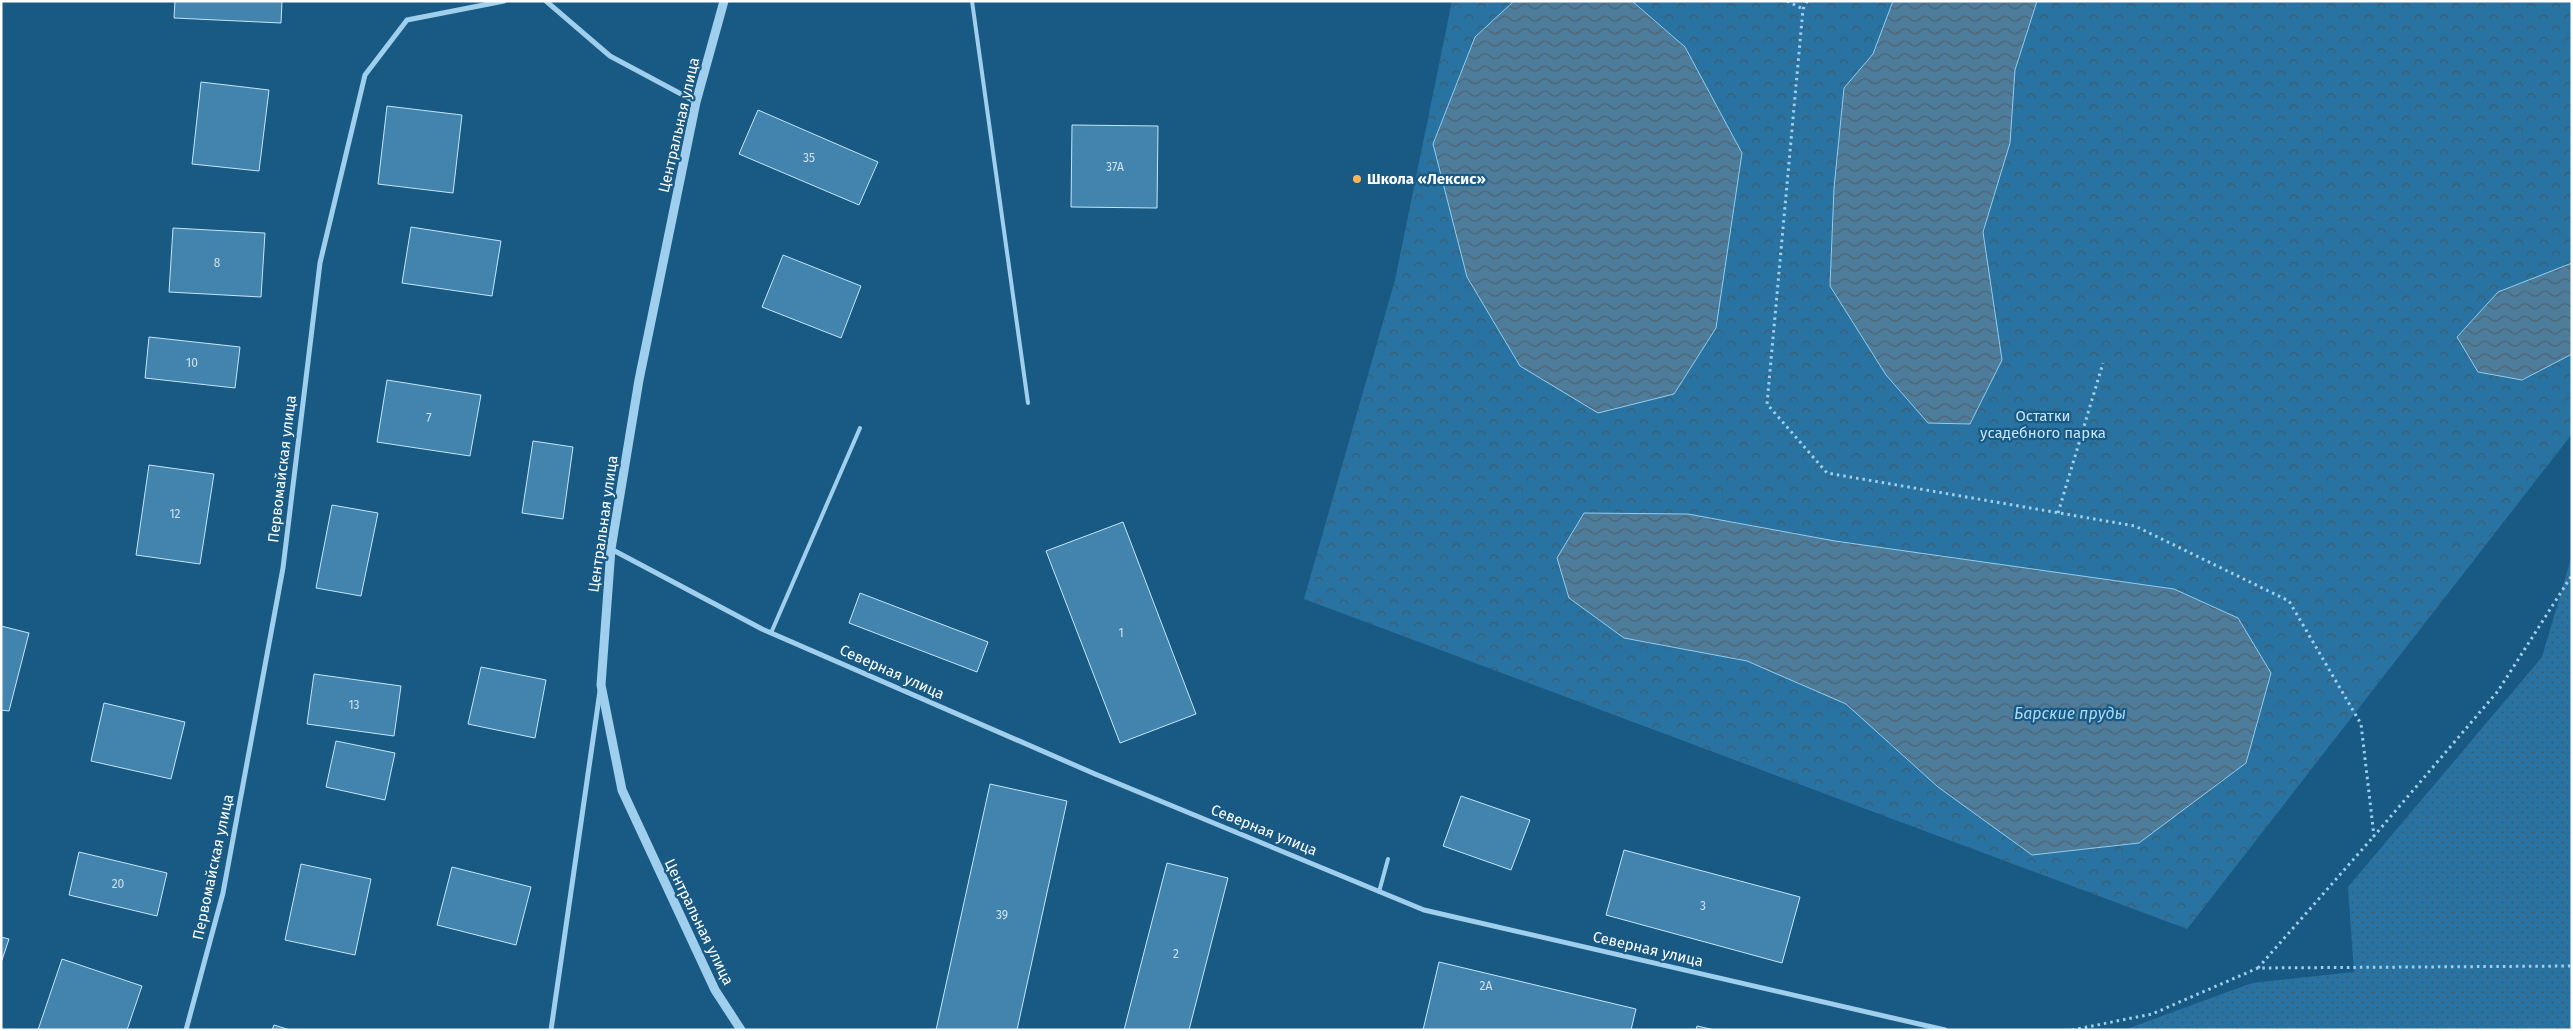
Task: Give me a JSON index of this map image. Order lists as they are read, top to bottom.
{
  "streets": {
    "street": ["Центральная улица", "Первомайская улица", "Северная улица"]
  },
  "crossings": [
    ["Центральная улица", "Северная улица"]
  ],
  "water": ["Барские пруды"],
  "parks": ["Остатки усадебного парка"],
  "places": ["Школа «Лексис»"],
  "house_numbers": [
    "35",
    "37А",
    "8",
    "10",
    "7",
    "12",
    "1",
    "13",
    "20",
    "3",
    "39",
    "2",
    "2А"
  ]
}
